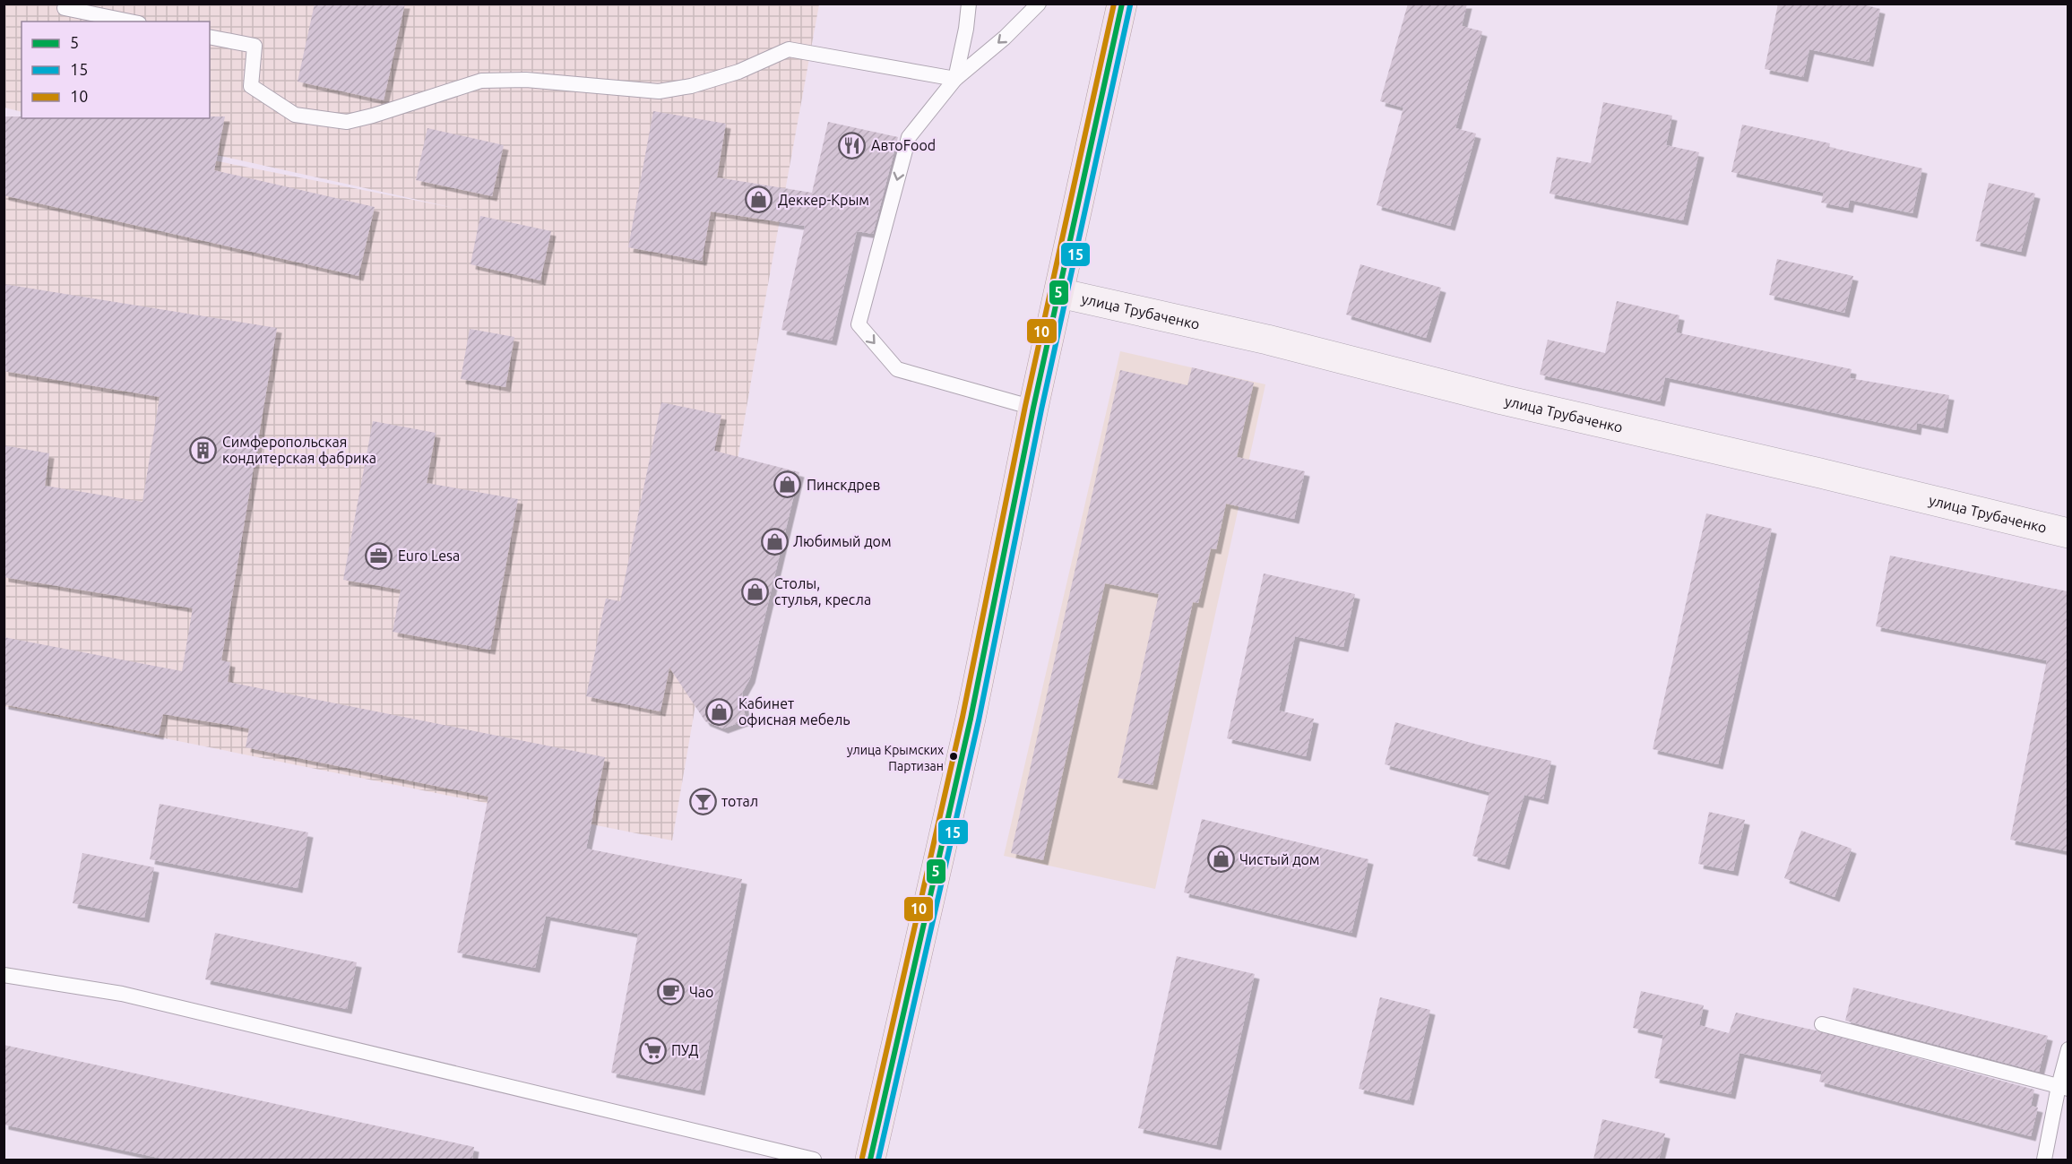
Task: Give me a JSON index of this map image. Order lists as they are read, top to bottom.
{
  "streets": {
    "street": ["улица Трубаченко"]
  },
  "places": {
    "restaurant": ["АвтоFood"],
    "shop": [
      "Деккер-Крым",
      "Пинскдрев",
      "Любимый дом",
      "Столы, стулья, кресла",
      "Кабинет офисная мебель",
      "Чистый дом"
    ],
    "building": ["Симферопольская кондитерская фабрика"],
    "office": ["Euro Lesa"],
    "other": ["улица Крымских Партизан"],
    "bar": ["тотал"],
    "cafe": ["Чао"],
    "supermarket": ["ПУД"]
  },
  "lines": ["transit line 5", "transit line 10", "transit line 15"],
  "legend": ["5", "15", "10"]
}
